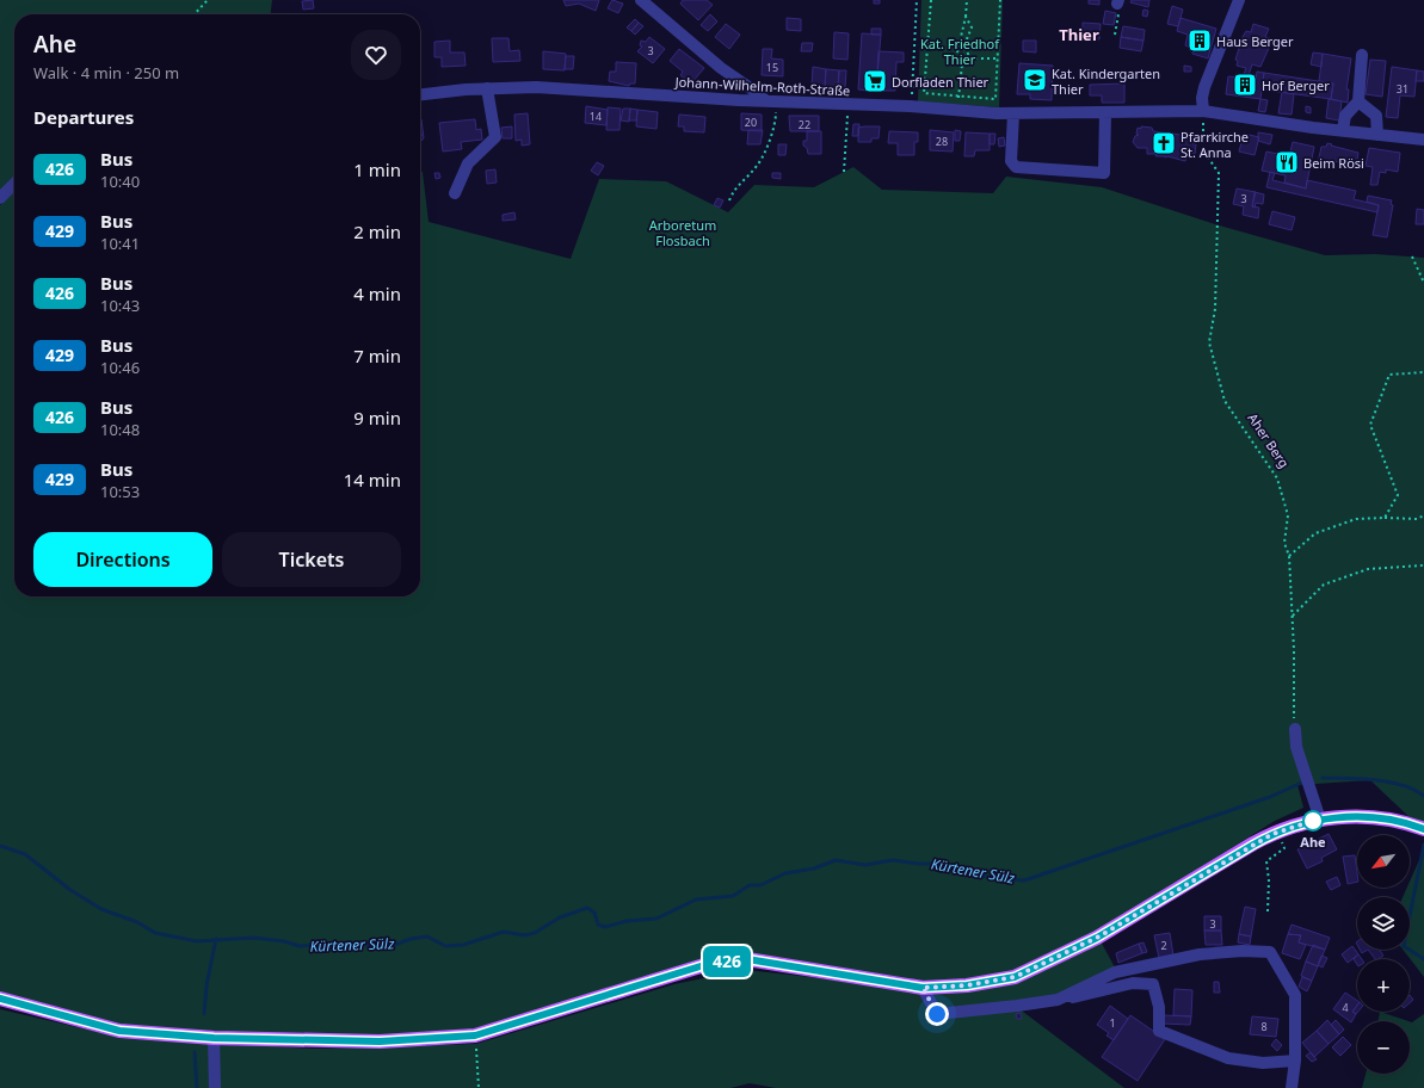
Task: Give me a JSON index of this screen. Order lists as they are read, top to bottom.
{
  "streets": {
    "street": ["Johann-Wilhelm-Roth-Straße"],
    "path": ["Aher Berg"]
  },
  "crossings": [
    ["Johann-Wilhelm-Roth-Straße", "Aher Berg"]
  ],
  "districts": ["Thier"],
  "water": ["Kürtener Sülz"],
  "parks": ["Kat. Friedhof Thier", "Arboretum Flosbach"],
  "places": {
    "building": ["Haus Berger", "Hof Berger"],
    "school or university": ["Kat. Kindergarten Thier"],
    "supermarket": ["Dorfladen Thier"],
    "church": ["Pfarrkirche St. Anna"],
    "restaurant": ["Beim Rösi"],
    "other": ["Ahe"]
  },
  "lines": ["bus line 426"],
  "house_numbers": [
    "3",
    "15",
    "31",
    "14",
    "20",
    "22",
    "28",
    "3",
    "3",
    "2",
    "4",
    "1",
    "8"
  ],
  "north": "bottom left",
  "page": {
    "on_map": "426",
    "heading": [
      ["Ahe", "Walk · 4 min · 250 m"],
      "Departures"
    ],
    "list": [
      {
        "mark": "426",
        "name": "Bus",
        "note": "10:40",
        "value": "1 min"
      },
      {
        "mark": "429",
        "name": "Bus",
        "note": "10:41",
        "value": "2 min"
      },
      {
        "mark": "426",
        "name": "Bus",
        "note": "10:43",
        "value": "4 min"
      },
      {
        "mark": "429",
        "name": "Bus",
        "note": "10:46",
        "value": "7 min"
      },
      {
        "mark": "426",
        "name": "Bus",
        "note": "10:48",
        "value": "9 min"
      },
      {
        "mark": "429",
        "name": "Bus",
        "note": "10:53",
        "value": "14 min"
      }
    ],
    "buttons": ["Directions", "Tickets"],
    "map_buttons": ["+", "−"]
  }
}
